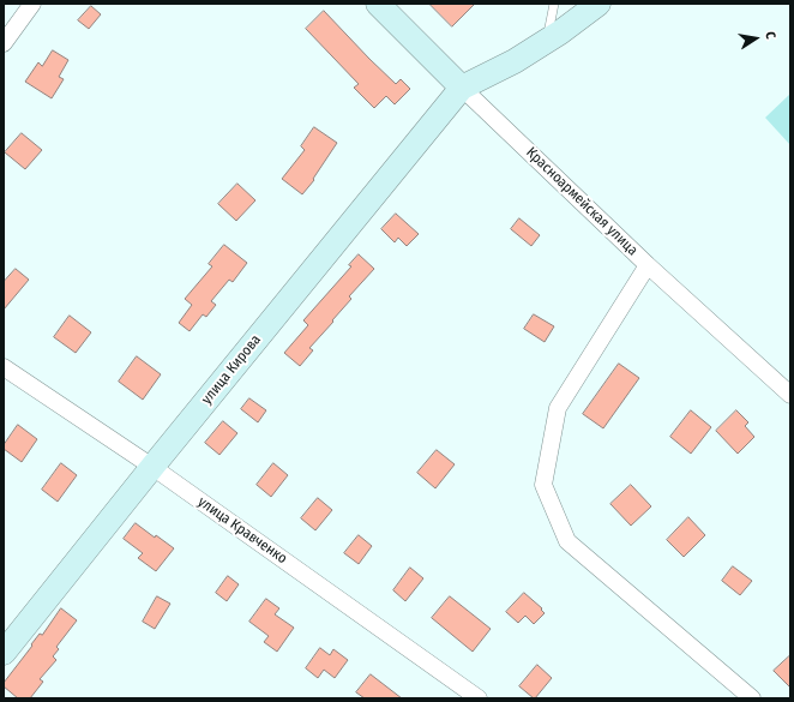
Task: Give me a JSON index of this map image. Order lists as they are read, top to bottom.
{
  "streets": {
    "street": ["Красноармейская улица", "улица Кирова", "улица Кравченко"]
  },
  "crossings": [
    ["Красноармейская улица", "улица Кирова"],
    ["улица Кирова", "улица Кравченко"]
  ],
  "north": "right"
}
